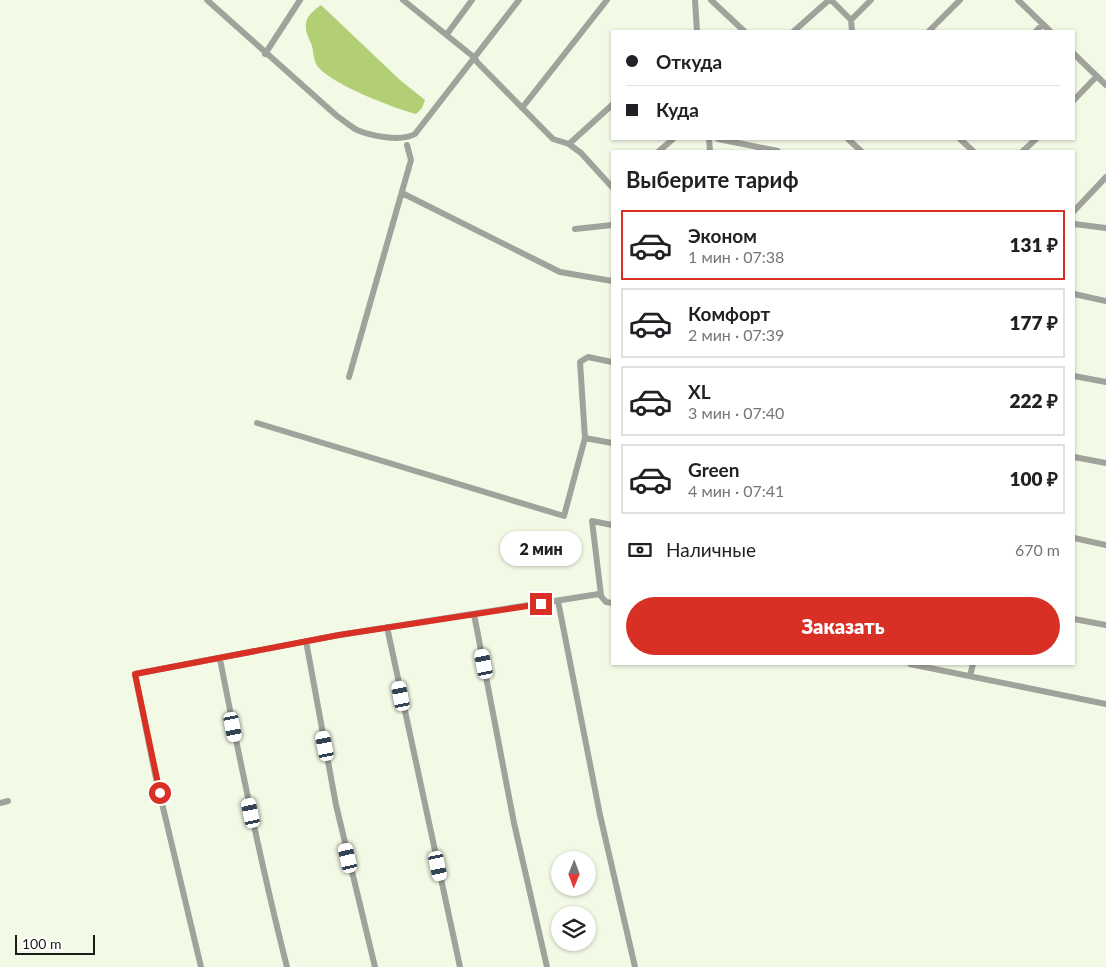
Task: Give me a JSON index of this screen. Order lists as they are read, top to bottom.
{
  "scale_bar": "100 m",
  "north": "bottom",
  "page": {
    "banner": ["Откуда", "Куда"],
    "heading": "Выберите тариф",
    "list": [
      {
        "name": "Эконом",
        "note": "1 мин · 07:38",
        "value": "131 ₽"
      },
      {
        "name": "Комфорт",
        "note": "2 мин · 07:39",
        "value": "177 ₽"
      },
      {
        "name": "XL",
        "note": "3 мин · 07:40",
        "value": "222 ₽"
      },
      {
        "name": "Green",
        "note": "4 мин · 07:41",
        "value": "100 ₽"
      }
    ],
    "pay": ["Наличные", "670 m"],
    "bubble": "2 мин",
    "buttons": "Заказать",
    "scale": "100 m"
  }
}
